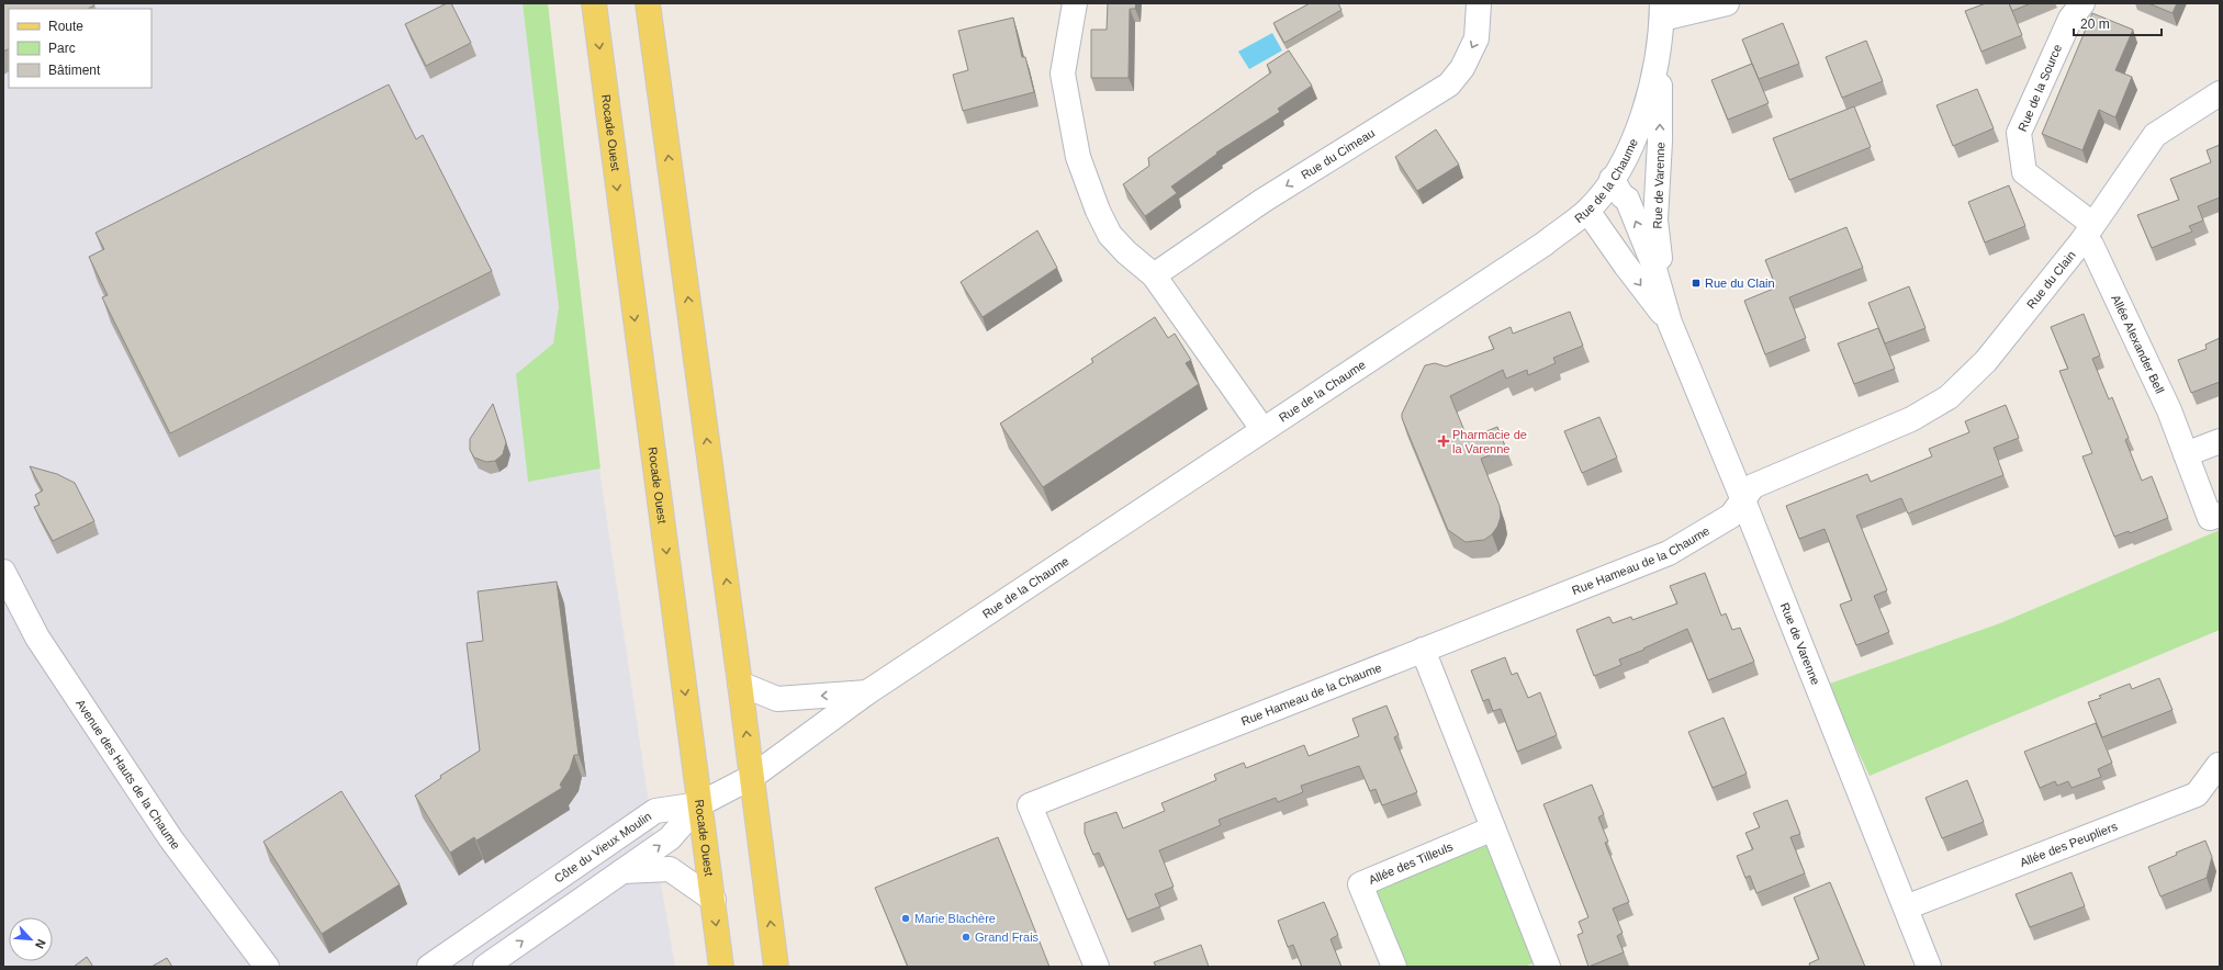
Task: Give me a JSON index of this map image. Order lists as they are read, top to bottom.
{
  "streets": {
    "main road": ["Rocade Ouest"],
    "street": [
      "Rue de la Source",
      "Rue du Cimeau",
      "Rue de la Chaume",
      "Rue de Varenne",
      "Rue du Clain",
      "Allée Alexander Bell",
      "Rue Hameau de la Chaume",
      "Avenue des Hauts de la Chaume",
      "Allée des Peupliers",
      "Côte du Vieux Moulin",
      "Allée des Tilleuls"
    ]
  },
  "crossings": [
    ["Rue de la Source", "Rue du Clain"],
    ["Rue de la Source", "Allée Alexander Bell"],
    ["Rocade Ouest", "Rue de la Chaume"],
    ["Rocade Ouest", "Côte du Vieux Moulin"],
    ["Rue de la Chaume", "Rue de Varenne"],
    ["Rue de la Chaume", "Côte du Vieux Moulin"],
    ["Rue de Varenne", "Rue du Clain"],
    ["Rue de Varenne", "Rue Hameau de la Chaume"],
    ["Rue de Varenne", "Allée des Peupliers"],
    ["Rue du Clain", "Allée Alexander Bell"],
    ["Rue du Clain", "Rue Hameau de la Chaume"]
  ],
  "one_way": ["Rue du Cimeau"],
  "places": {
    "transit": ["Rue du Clain"],
    "health": ["Pharmacie de la Varenne"],
    "other": ["Marie Blachère", "Grand Frais"]
  },
  "legend": ["Route", "Parc", "Bâtiment"],
  "scale_bar": "20 m",
  "north": "bottom right"
}
